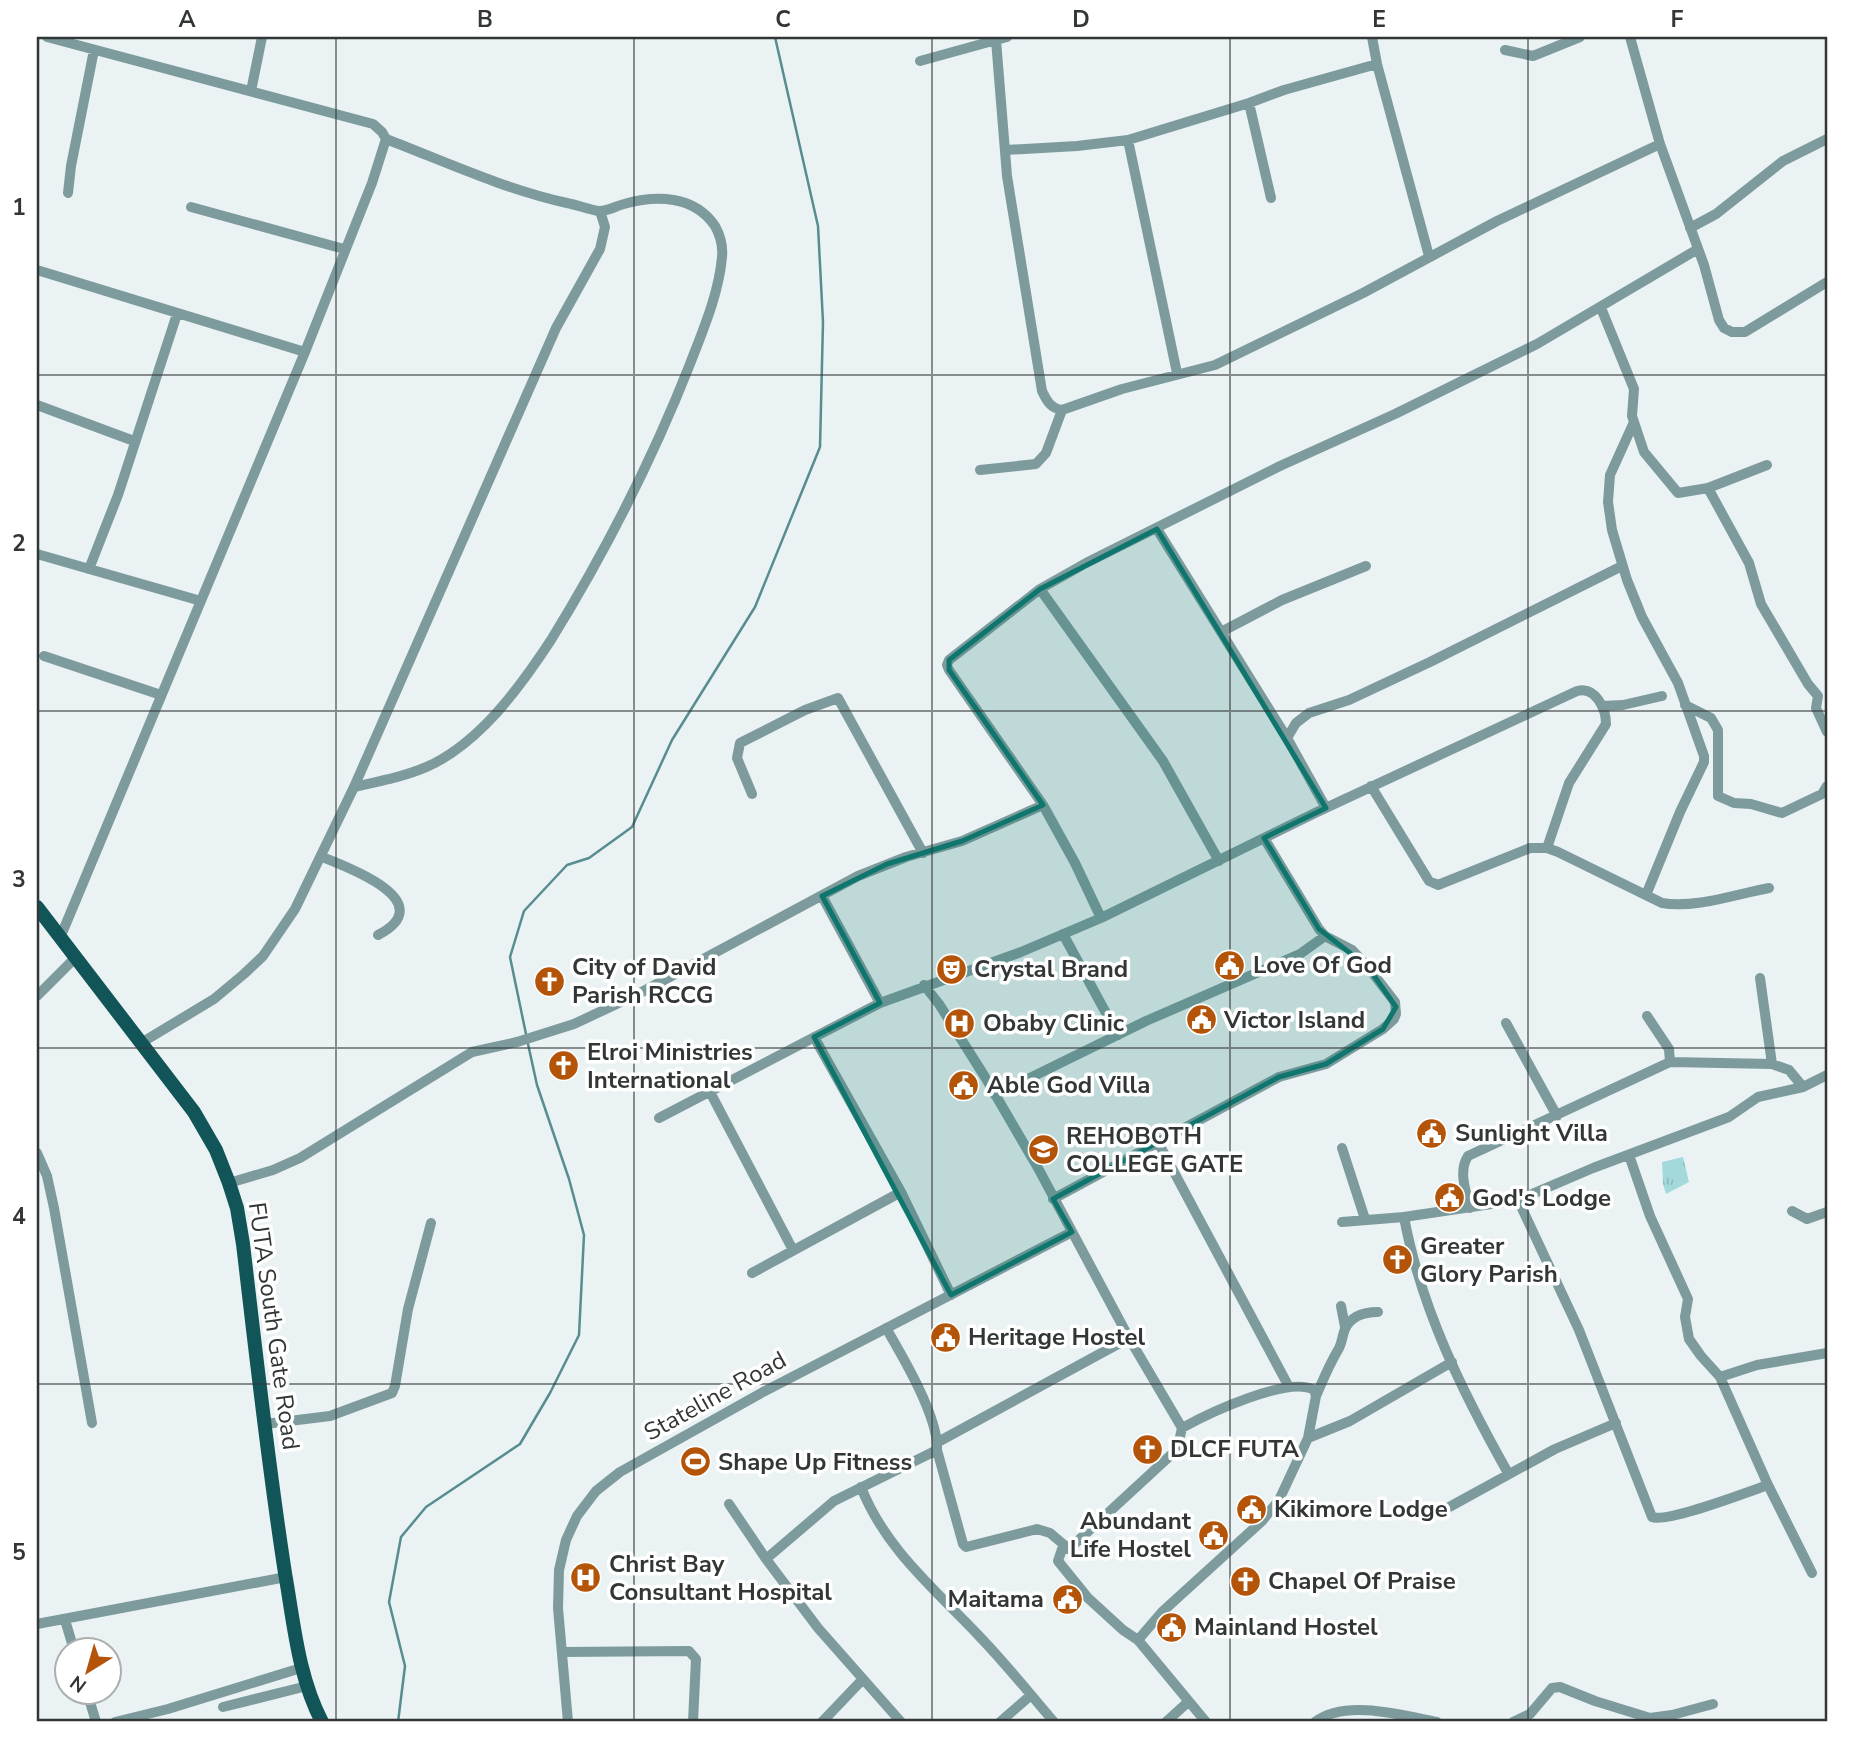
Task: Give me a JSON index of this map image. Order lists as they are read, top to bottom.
{
  "streets": {
    "main road": ["FUTA South Gate Road"],
    "street": ["Stateline Road"]
  },
  "places": {
    "public building": [
      "Love Of God",
      "Victor Island",
      "Able God Villa",
      "Sunlight Villa",
      "God's Lodge",
      "Heritage Hostel",
      "Kikimore Lodge",
      "Abundant Life Hostel",
      "Maitama",
      "Mainland Hostel"
    ],
    "theatre": ["Crystal Brand"],
    "church": [
      "City of David Parish RCCG",
      "Elroi Ministries International",
      "Greater Glory Parish",
      "DLCF FUTA",
      "Chapel Of Praise"
    ],
    "hospital": ["Obaby Clinic", "Christ Bay Consultant Hospital"],
    "school or university": ["REHOBOTH COLLEGE GATE"],
    "sports": ["Shape Up Fitness"]
  },
  "north": "bottom left",
  "grid": {
    "columns": [
      "A",
      "B",
      "C",
      "D",
      "E",
      "F"
    ],
    "rows": [
      "1",
      "2",
      "3",
      "4",
      "5"
    ]
  }
}
